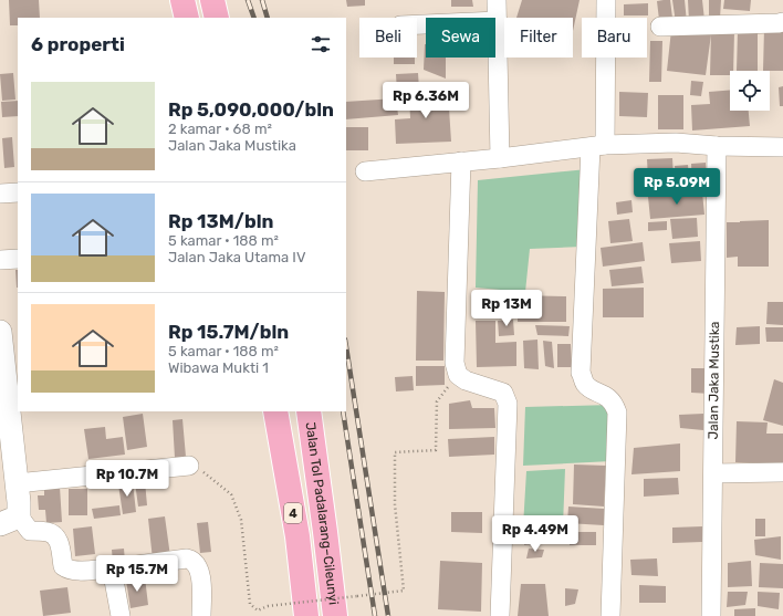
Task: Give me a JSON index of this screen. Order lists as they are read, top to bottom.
{
  "streets": {
    "highway": ["4", "Jalan Tol Padalarang–Cileunyi"],
    "street": ["Jalan Jaka Mustika"]
  },
  "page": {
    "chip": [
      "Beli",
      "Sewa",
      "Filter",
      "Baru"
    ],
    "heading": "6 properti",
    "list": [
      {
        "name": "Rp 5,090,000/bln",
        "note": "2 kamar · 68 m² · Jalan Jaka Mustika"
      },
      {
        "name": "Rp 13M/bln",
        "note": "5 kamar · 188 m² · Jalan Jaka Utama IV"
      },
      {
        "name": "Rp 15.7M/bln",
        "note": "5 kamar · 188 m² · Wibawa Mukti 1"
      }
    ],
    "price": [
      "Rp 6.36M",
      "Rp 5.09M",
      "Rp 13M",
      "Rp 10.7M",
      "Rp 4.49M",
      "Rp 15.7M"
    ]
  }
}
